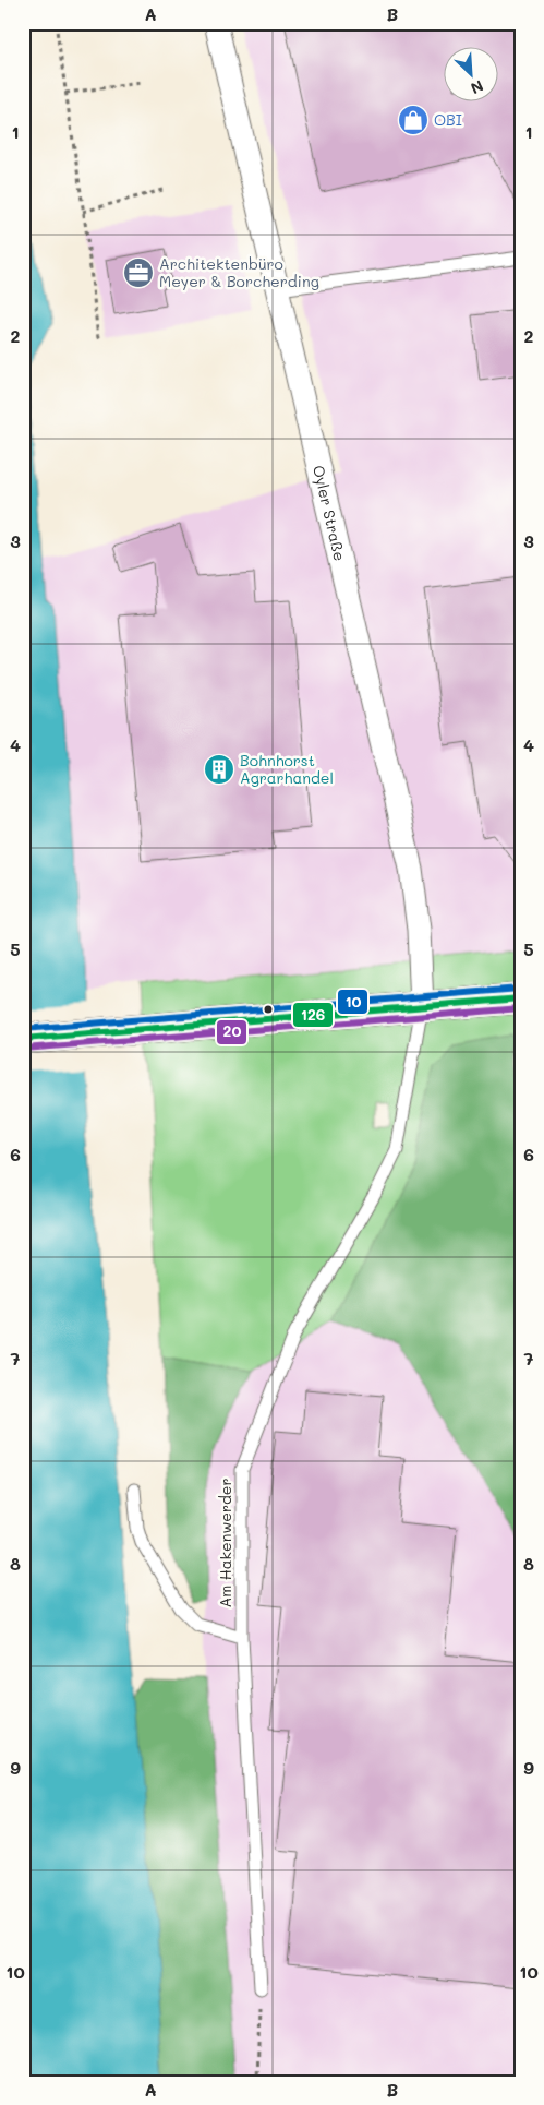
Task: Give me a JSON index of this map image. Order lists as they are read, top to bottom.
{
  "streets": {
    "street": ["Oyler Straße"],
    "lane": ["Am Hakenwerder"]
  },
  "crossings": [
    ["Oyler Straße", "Am Hakenwerder"]
  ],
  "places": {
    "shop": ["OBI"],
    "office": ["Architektenbüro Meyer & Borcherding"],
    "building": ["Bohnhorst Agrarhandel"]
  },
  "lines": ["transit line 10", "transit line 126", "transit line 20"],
  "north": "bottom right",
  "grid": {
    "columns": ["A", "B"],
    "rows": [
      "1",
      "2",
      "3",
      "4",
      "5",
      "6",
      "7",
      "8",
      "9",
      "10"
    ]
  }
}
